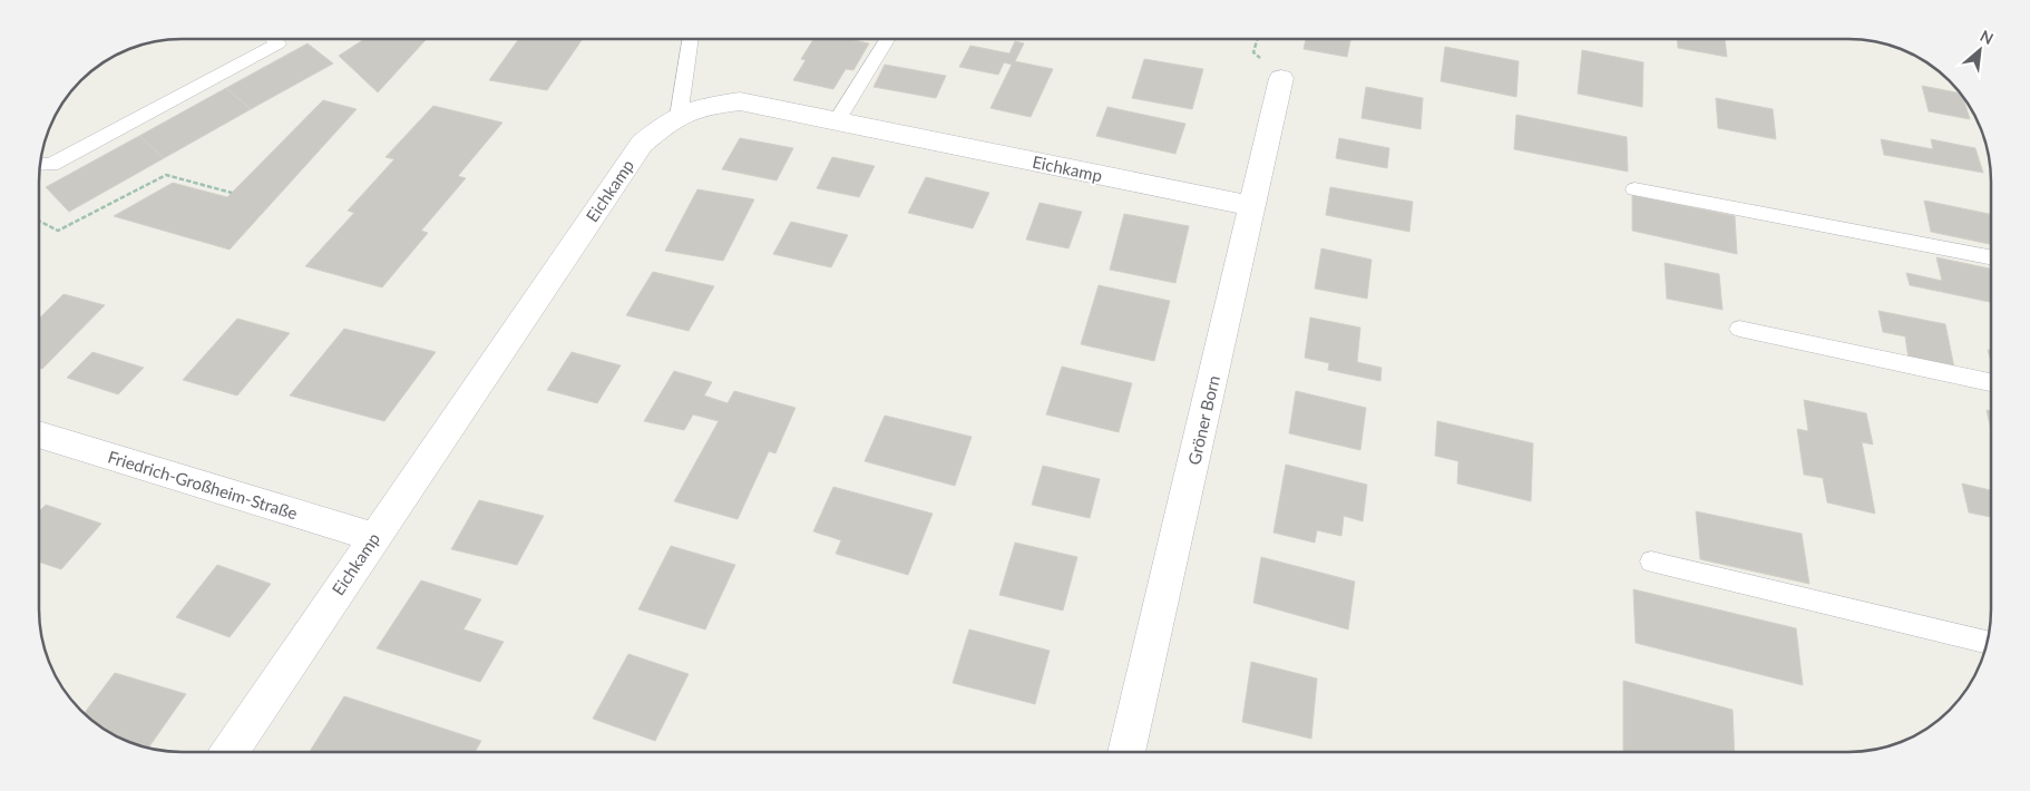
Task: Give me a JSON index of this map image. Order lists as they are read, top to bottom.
{
  "streets": {
    "street": ["Eichkamp", "Gröner Born", "Friedrich-Großheim-Straße"]
  },
  "crossings": [
    ["Eichkamp", "Gröner Born"],
    ["Eichkamp", "Friedrich-Großheim-Straße"]
  ],
  "north": "top right"
}
